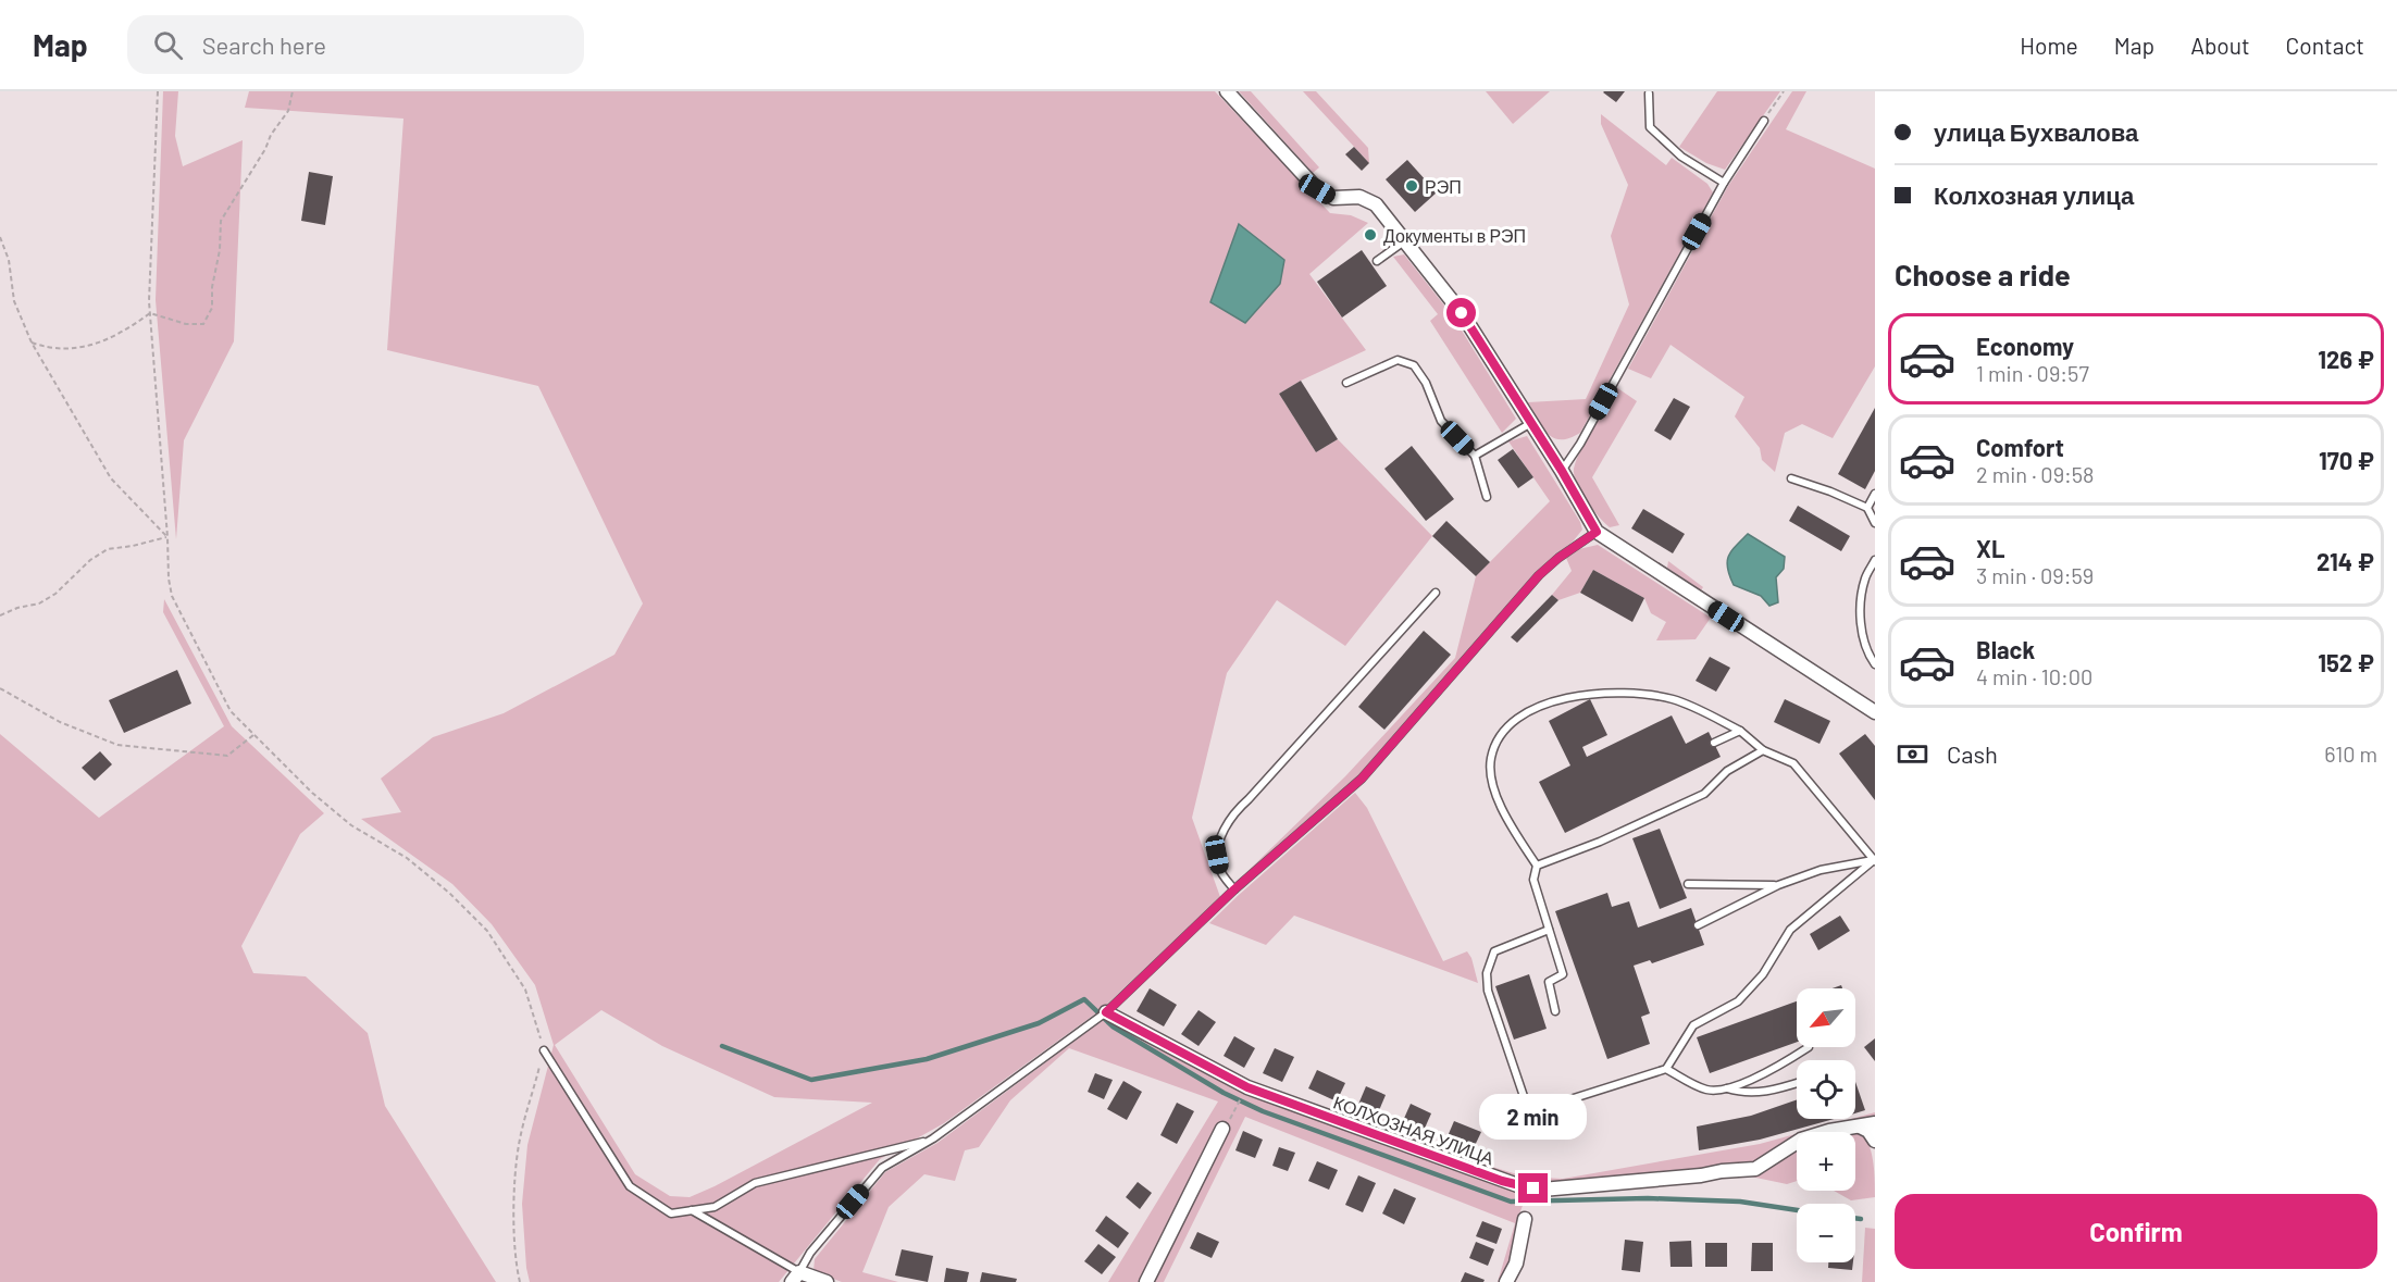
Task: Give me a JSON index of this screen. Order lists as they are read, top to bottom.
{
  "streets": {
    "street": ["КОЛХОЗНАЯ УЛИЦА"]
  },
  "places": ["РЭП", "Документы в РЭП"],
  "north": "bottom left",
  "page": {
    "header": "Map",
    "search": "Search here",
    "nav": [
      "Home",
      "Map",
      "About",
      "Contact"
    ],
    "banner": ["улица Бухвалова", "Колхозная улица"],
    "heading": "Choose a ride",
    "list": [
      {
        "name": "Economy",
        "note": "1 min · 09:57",
        "value": "126 ₽"
      },
      {
        "name": "Comfort",
        "note": "2 min · 09:58",
        "value": "170 ₽"
      },
      {
        "name": "XL",
        "note": "3 min · 09:59",
        "value": "214 ₽"
      },
      {
        "name": "Black",
        "note": "4 min · 10:00",
        "value": "152 ₽"
      }
    ],
    "pay": ["Cash", "610 m"],
    "map_buttons": ["+", "−"],
    "bubble": "2 min",
    "buttons": "Confirm"
  }
}
